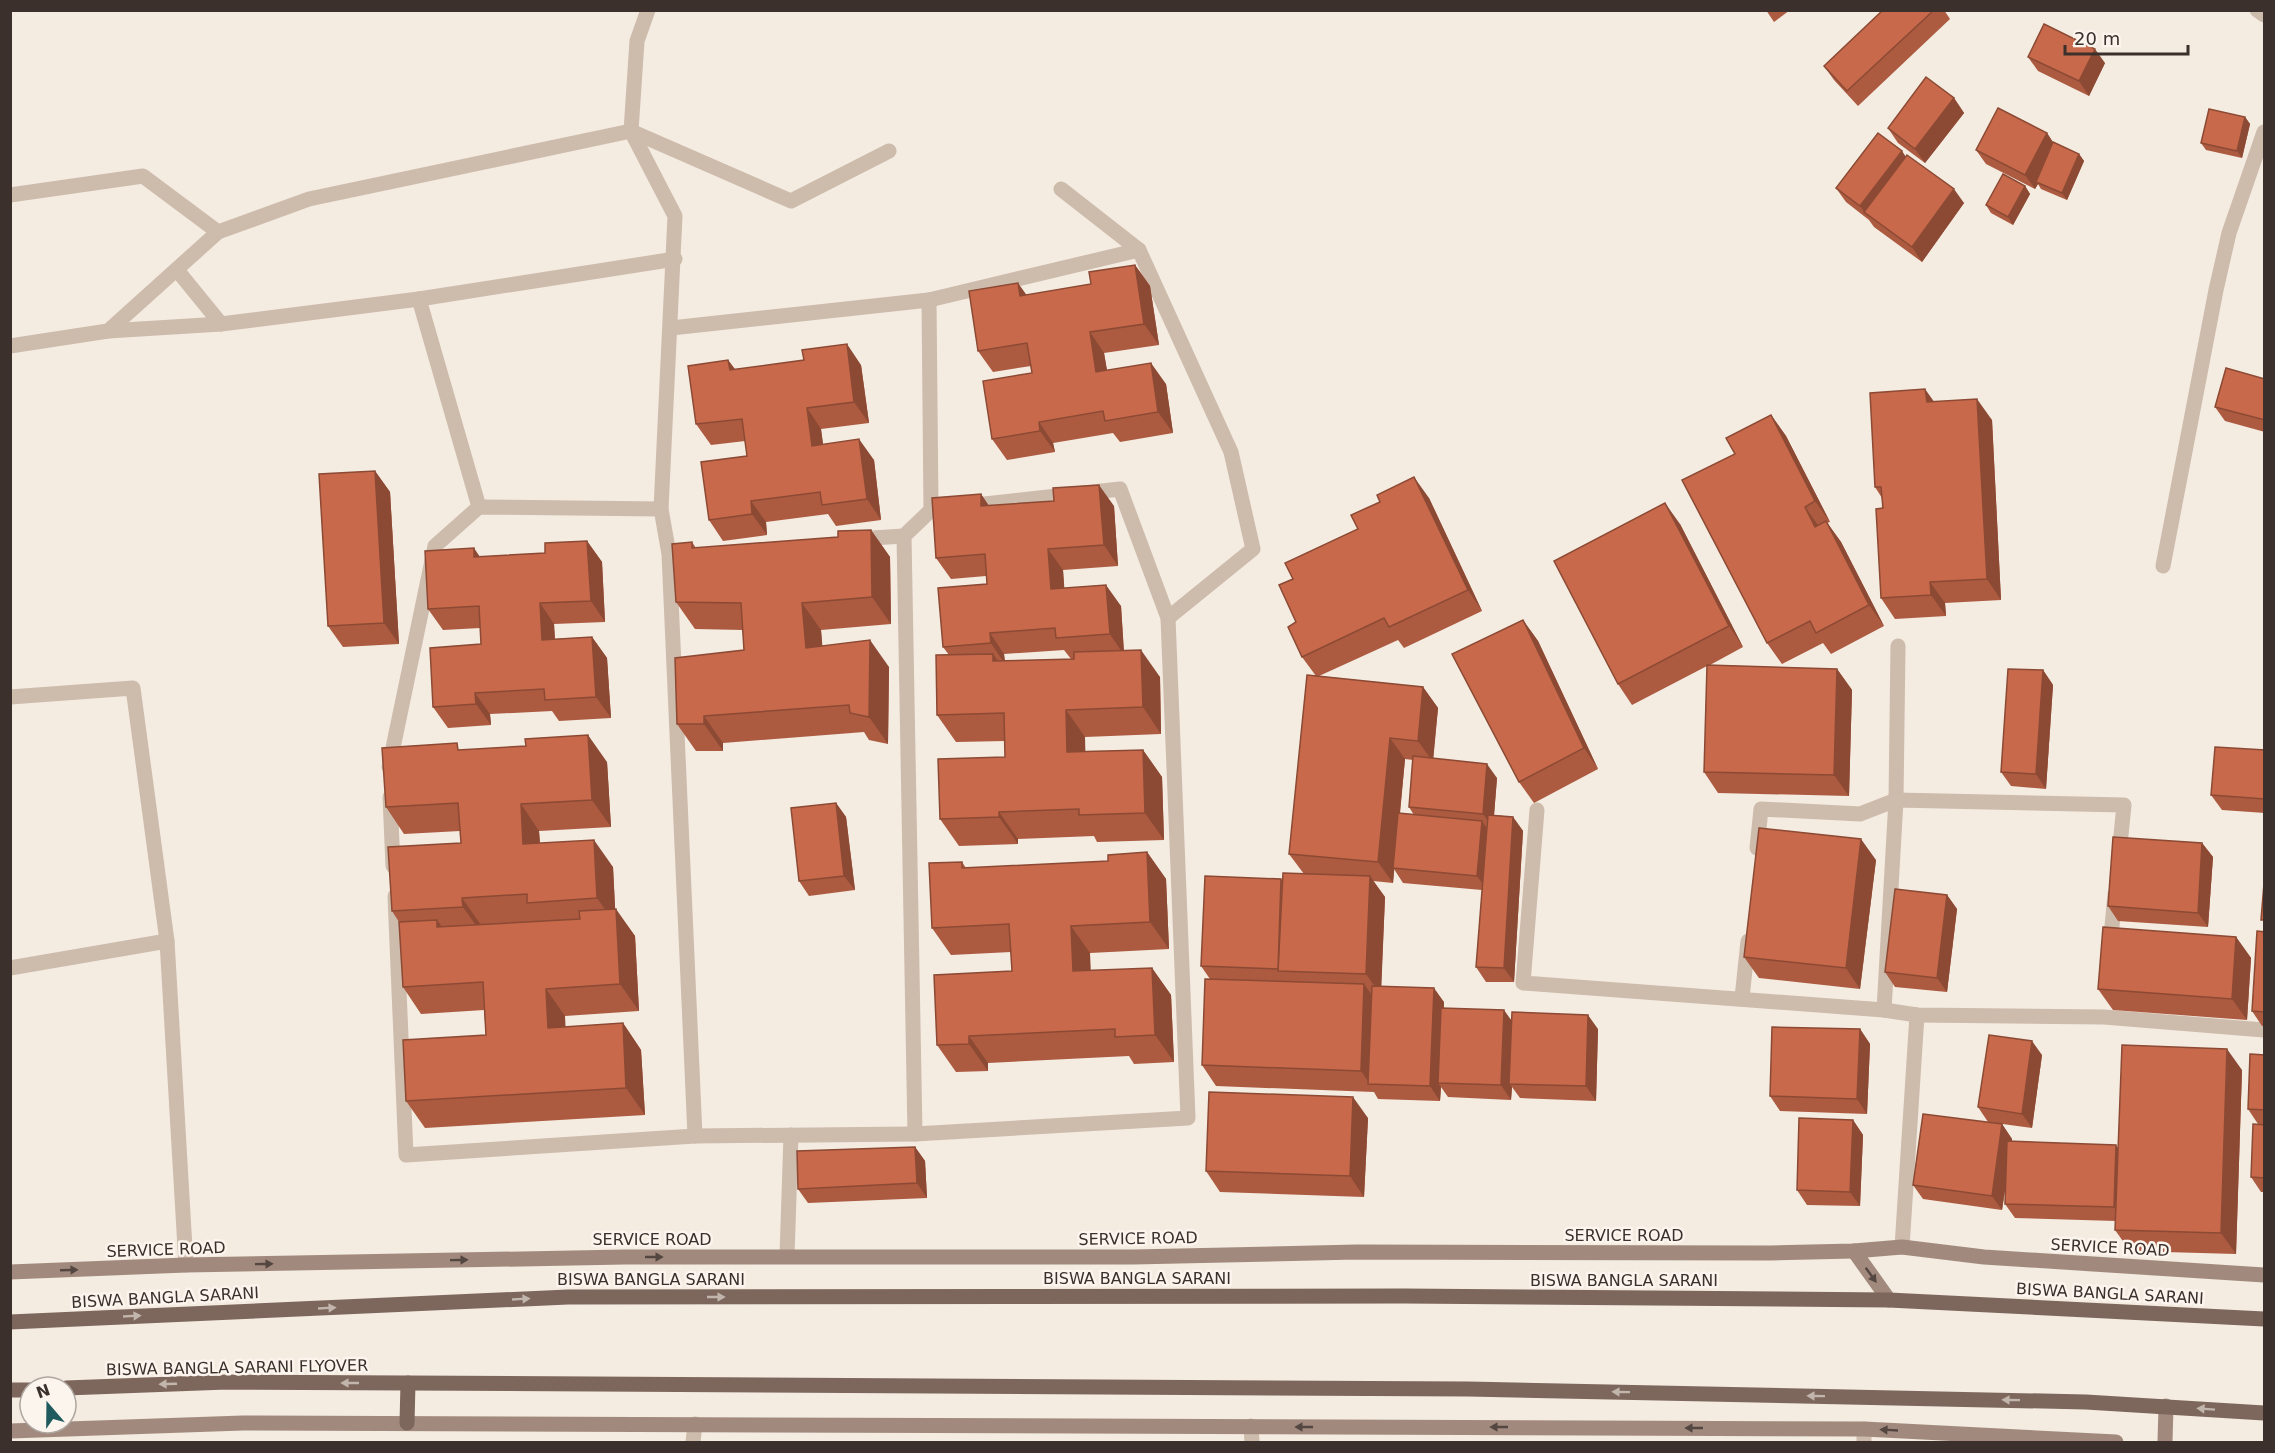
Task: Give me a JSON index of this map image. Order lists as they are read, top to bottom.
{
  "streets": {
    "main road": ["BISWA BANGLA SARANI", "BISWA BANGLA SARANI FLYOVER"],
    "street": ["SERVICE ROAD"]
  },
  "one_way": ["BISWA BANGLA SARANI FLYOVER"],
  "scale_bar": "20 m",
  "north": "top"
}
